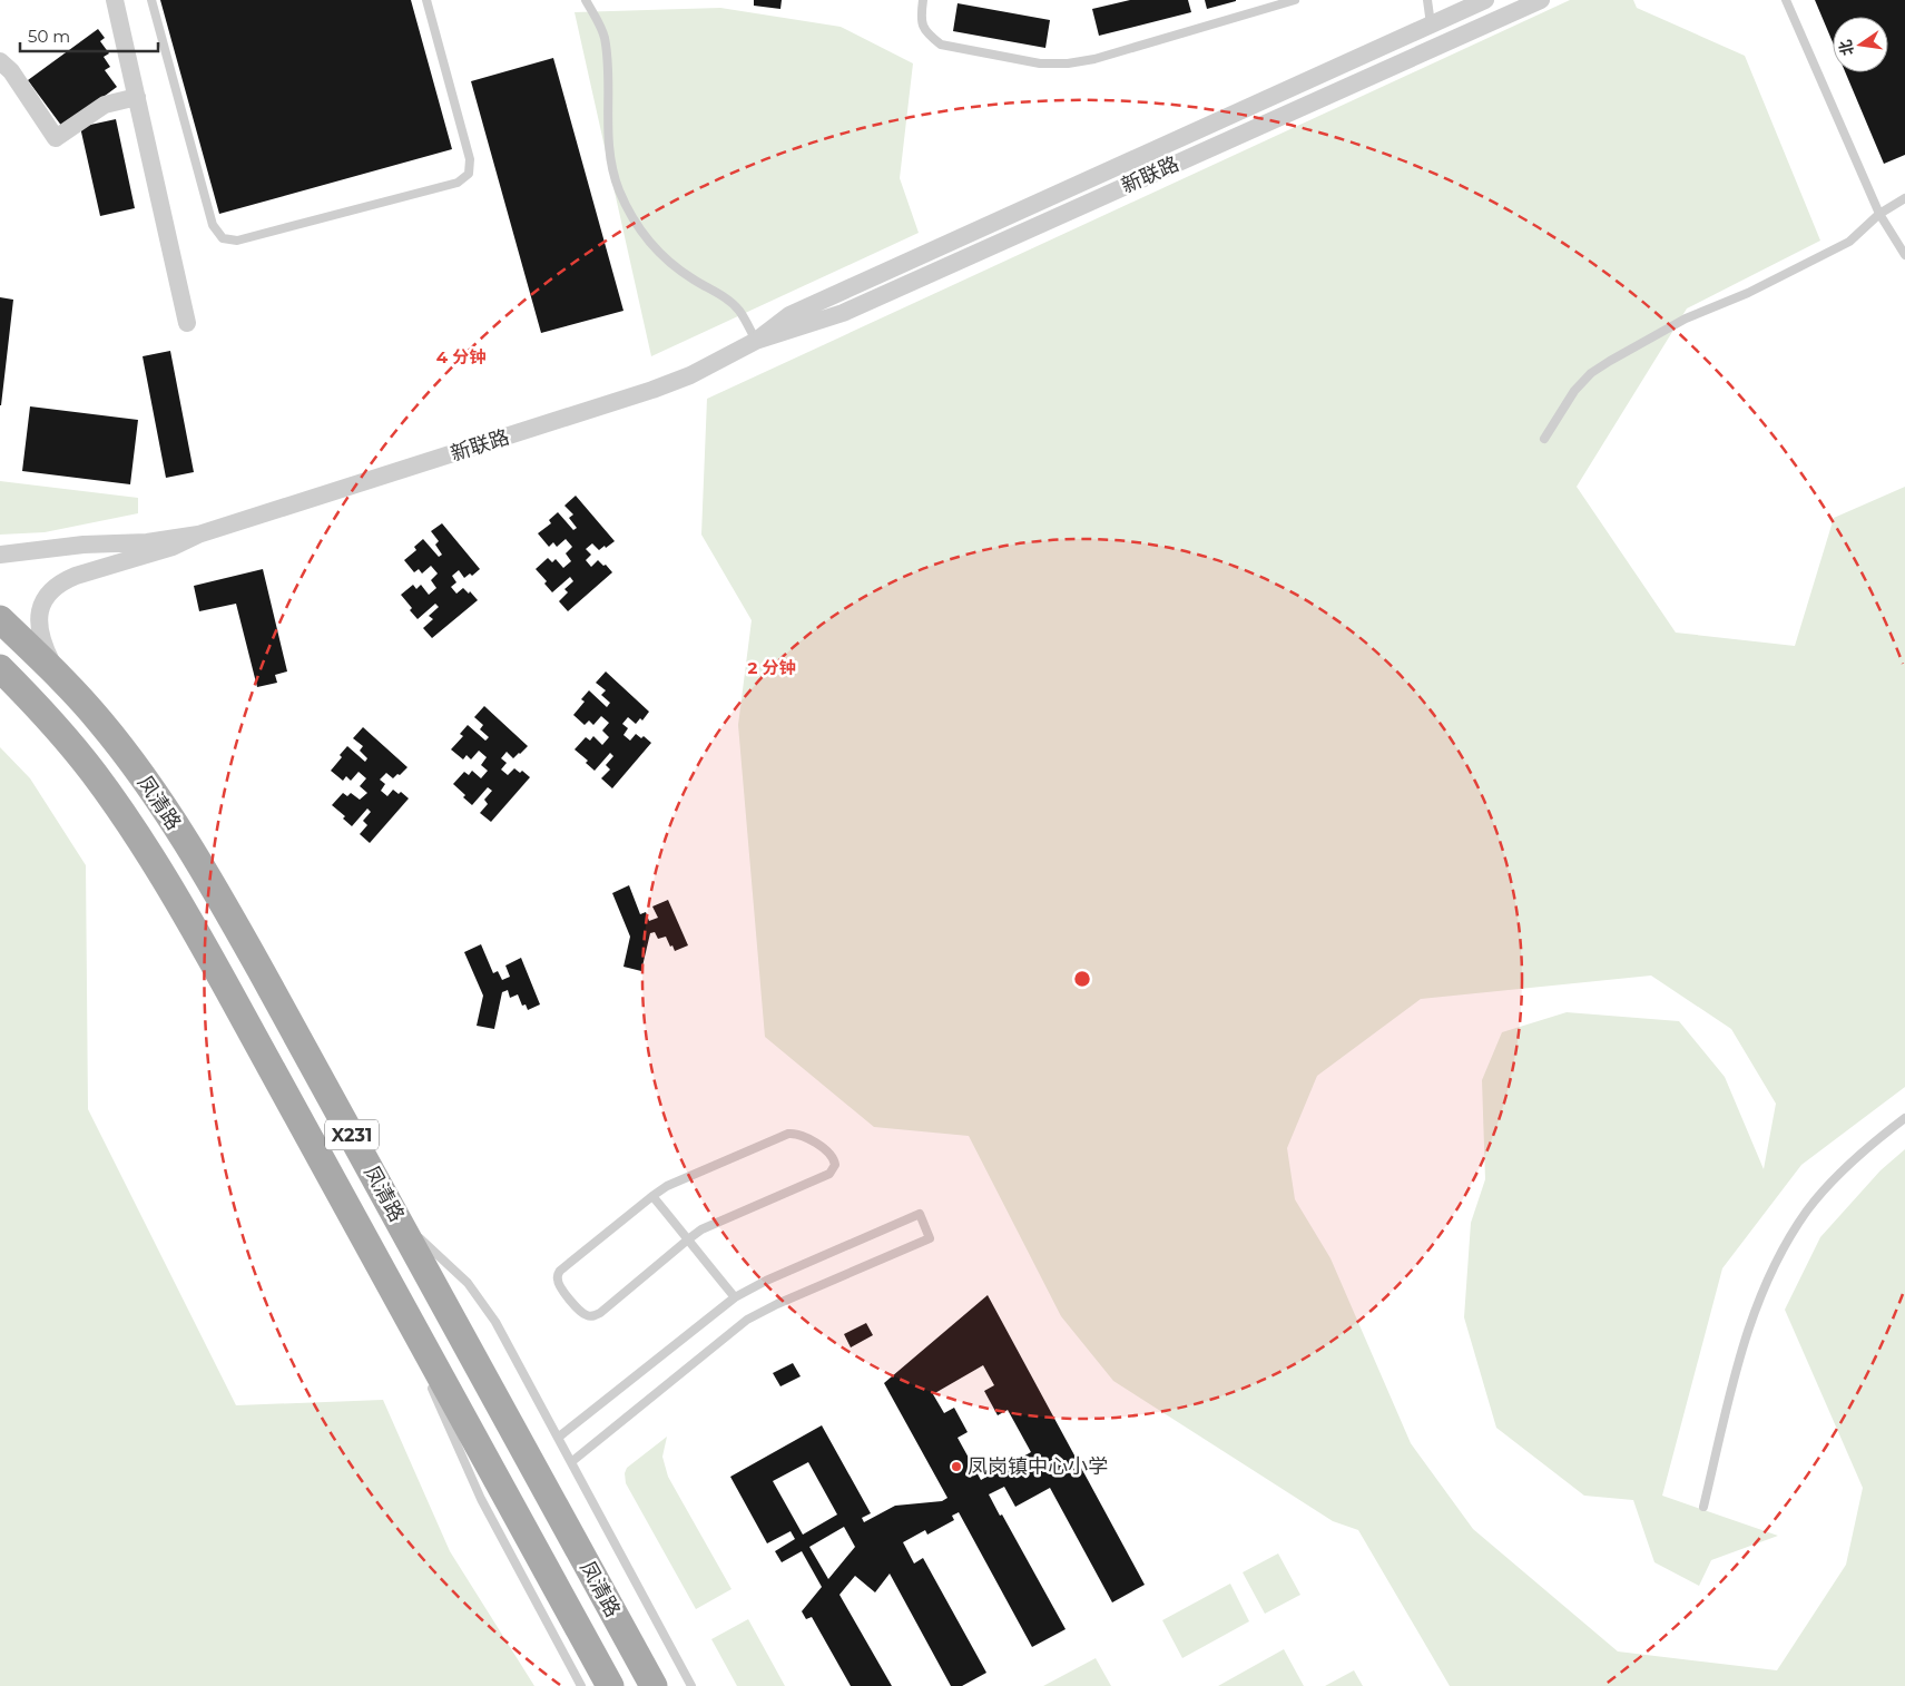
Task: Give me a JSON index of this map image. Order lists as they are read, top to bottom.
{
  "streets": {
    "main road": ["凤清路", "X231"],
    "street": ["新联路"]
  },
  "crossings": [
    ["新联路", "凤清路"]
  ],
  "places": ["凤岗镇中心小学"],
  "scale_bar": "50 m",
  "north": "left",
  "rings": ["4 分钟", "2 分钟"]
}
